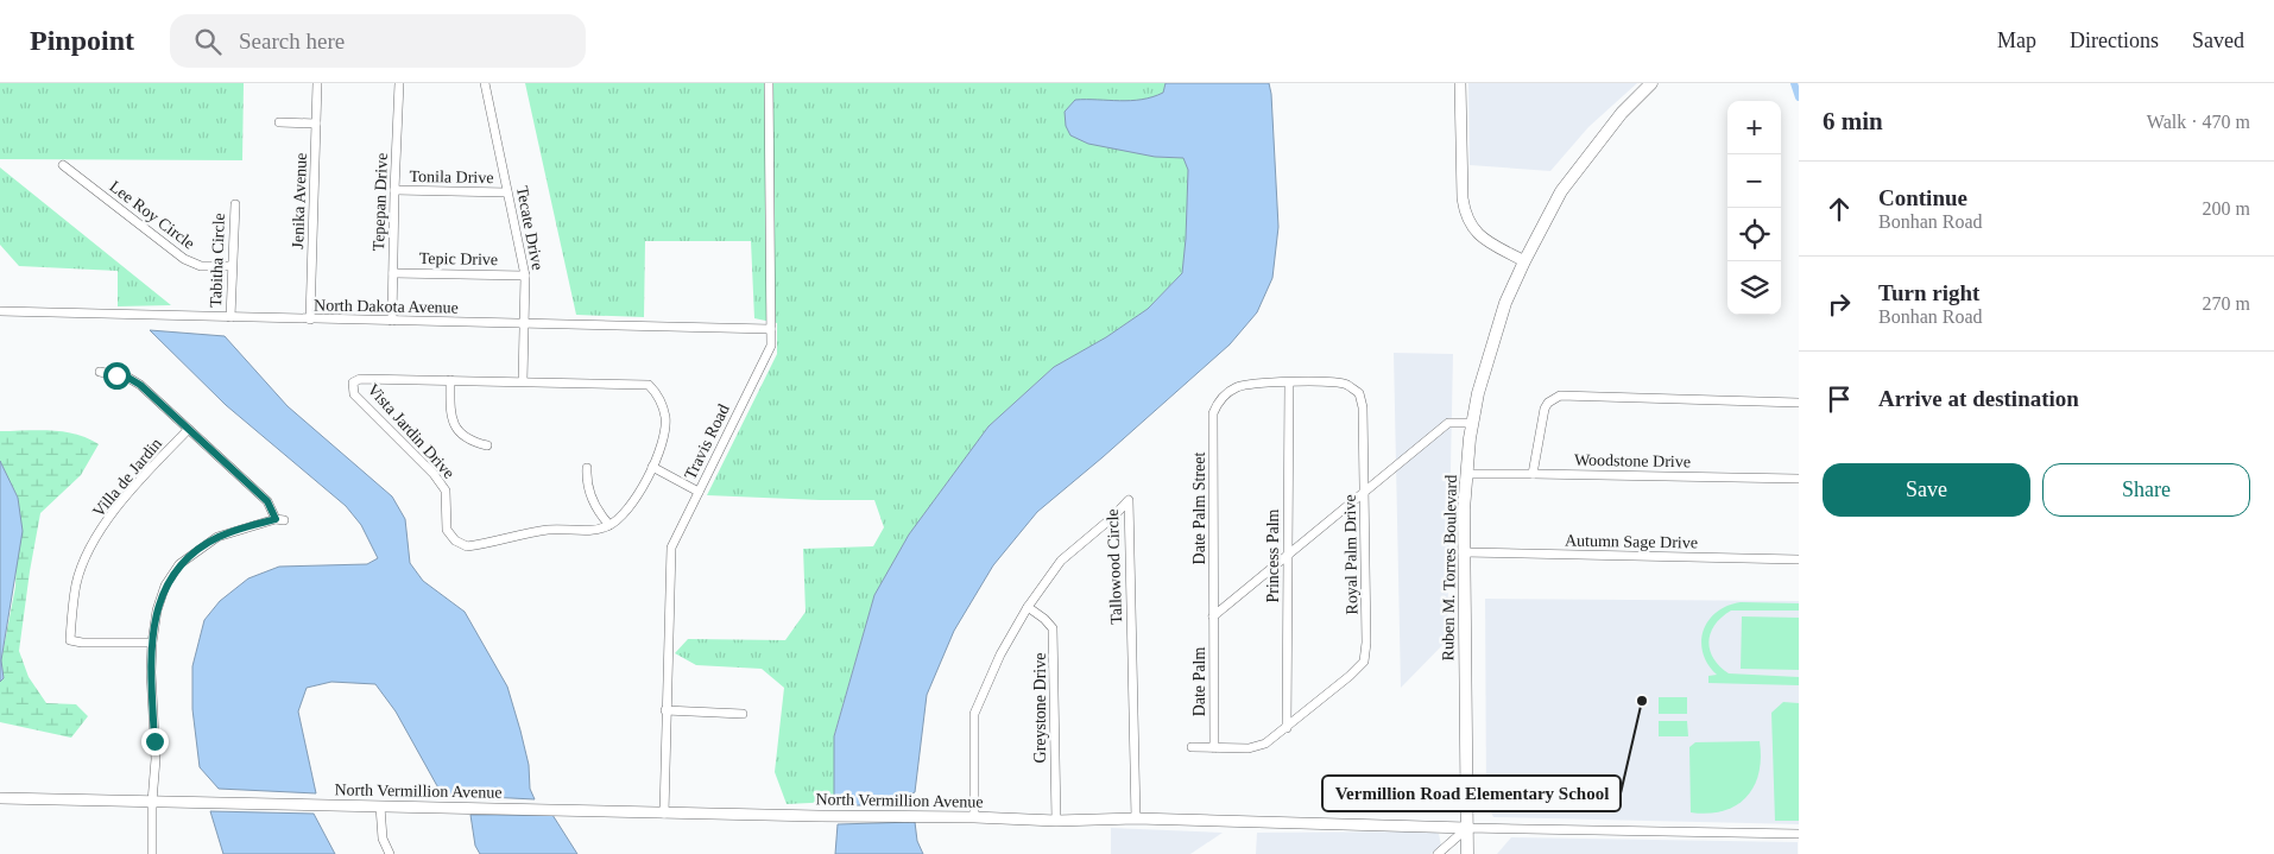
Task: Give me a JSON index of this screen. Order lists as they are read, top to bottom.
{
  "streets": {
    "main road": ["Ruben M. Torres Boulevard"],
    "street": [
      "Tonila Drive",
      "Jenika Avenue",
      "Tepepan Drive",
      "Lee Roy Circle",
      "Tecate Drive",
      "Tepic Drive",
      "Tabitha Circle",
      "North Dakota Avenue",
      "Vista Jardin Drive",
      "Travis Road",
      "Woodstone Drive",
      "Villa de Jardin",
      "Date Palm Street",
      "Autumn Sage Drive",
      "Royal Palm Drive",
      "Princess Palm",
      "Tallowood Circle",
      "Date Palm",
      "Greystone Drive",
      "North Vermillion Avenue"
    ]
  },
  "crossings": [
    ["Tonila Drive", "Tepepan Drive"],
    ["Tonila Drive", "Tecate Drive"],
    ["Jenika Avenue", "North Dakota Avenue"],
    ["Tepepan Drive", "Tepic Drive"],
    ["Tepepan Drive", "North Dakota Avenue"],
    ["Lee Roy Circle", "Tabitha Circle"],
    ["Tecate Drive", "Tepic Drive"],
    ["Tecate Drive", "North Dakota Avenue"],
    ["Tecate Drive", "Vista Jardin Drive"],
    ["Tabitha Circle", "North Dakota Avenue"],
    ["North Dakota Avenue", "Travis Road"],
    ["Travis Road", "North Vermillion Avenue"],
    ["Woodstone Drive", "Ruben M. Torres Boulevard"],
    ["Date Palm Street", "Royal Palm Drive"],
    ["Date Palm Street", "Date Palm"],
    ["Autumn Sage Drive", "Ruben M. Torres Boulevard"],
    ["Royal Palm Drive", "Princess Palm"],
    ["Royal Palm Drive", "Date Palm"],
    ["Tallowood Circle", "Greystone Drive"],
    ["Tallowood Circle", "North Vermillion Avenue"],
    ["Ruben M. Torres Boulevard", "North Vermillion Avenue"],
    ["Greystone Drive", "North Vermillion Avenue"]
  ],
  "places": ["Vermillion Road Elementary School"],
  "page": {
    "header": "Pinpoint",
    "search": "Search here",
    "nav": ["Map", "Directions", "Saved"],
    "heading": ["6 min", "Walk · 470 m"],
    "map_buttons": ["+", "−"],
    "list": [
      ["Continue", "Bonhan Road", "200 m"],
      ["Turn right", "Bonhan Road", "270 m"],
      "Arrive at destination"
    ],
    "buttons": ["Save", "Share"]
  }
}
